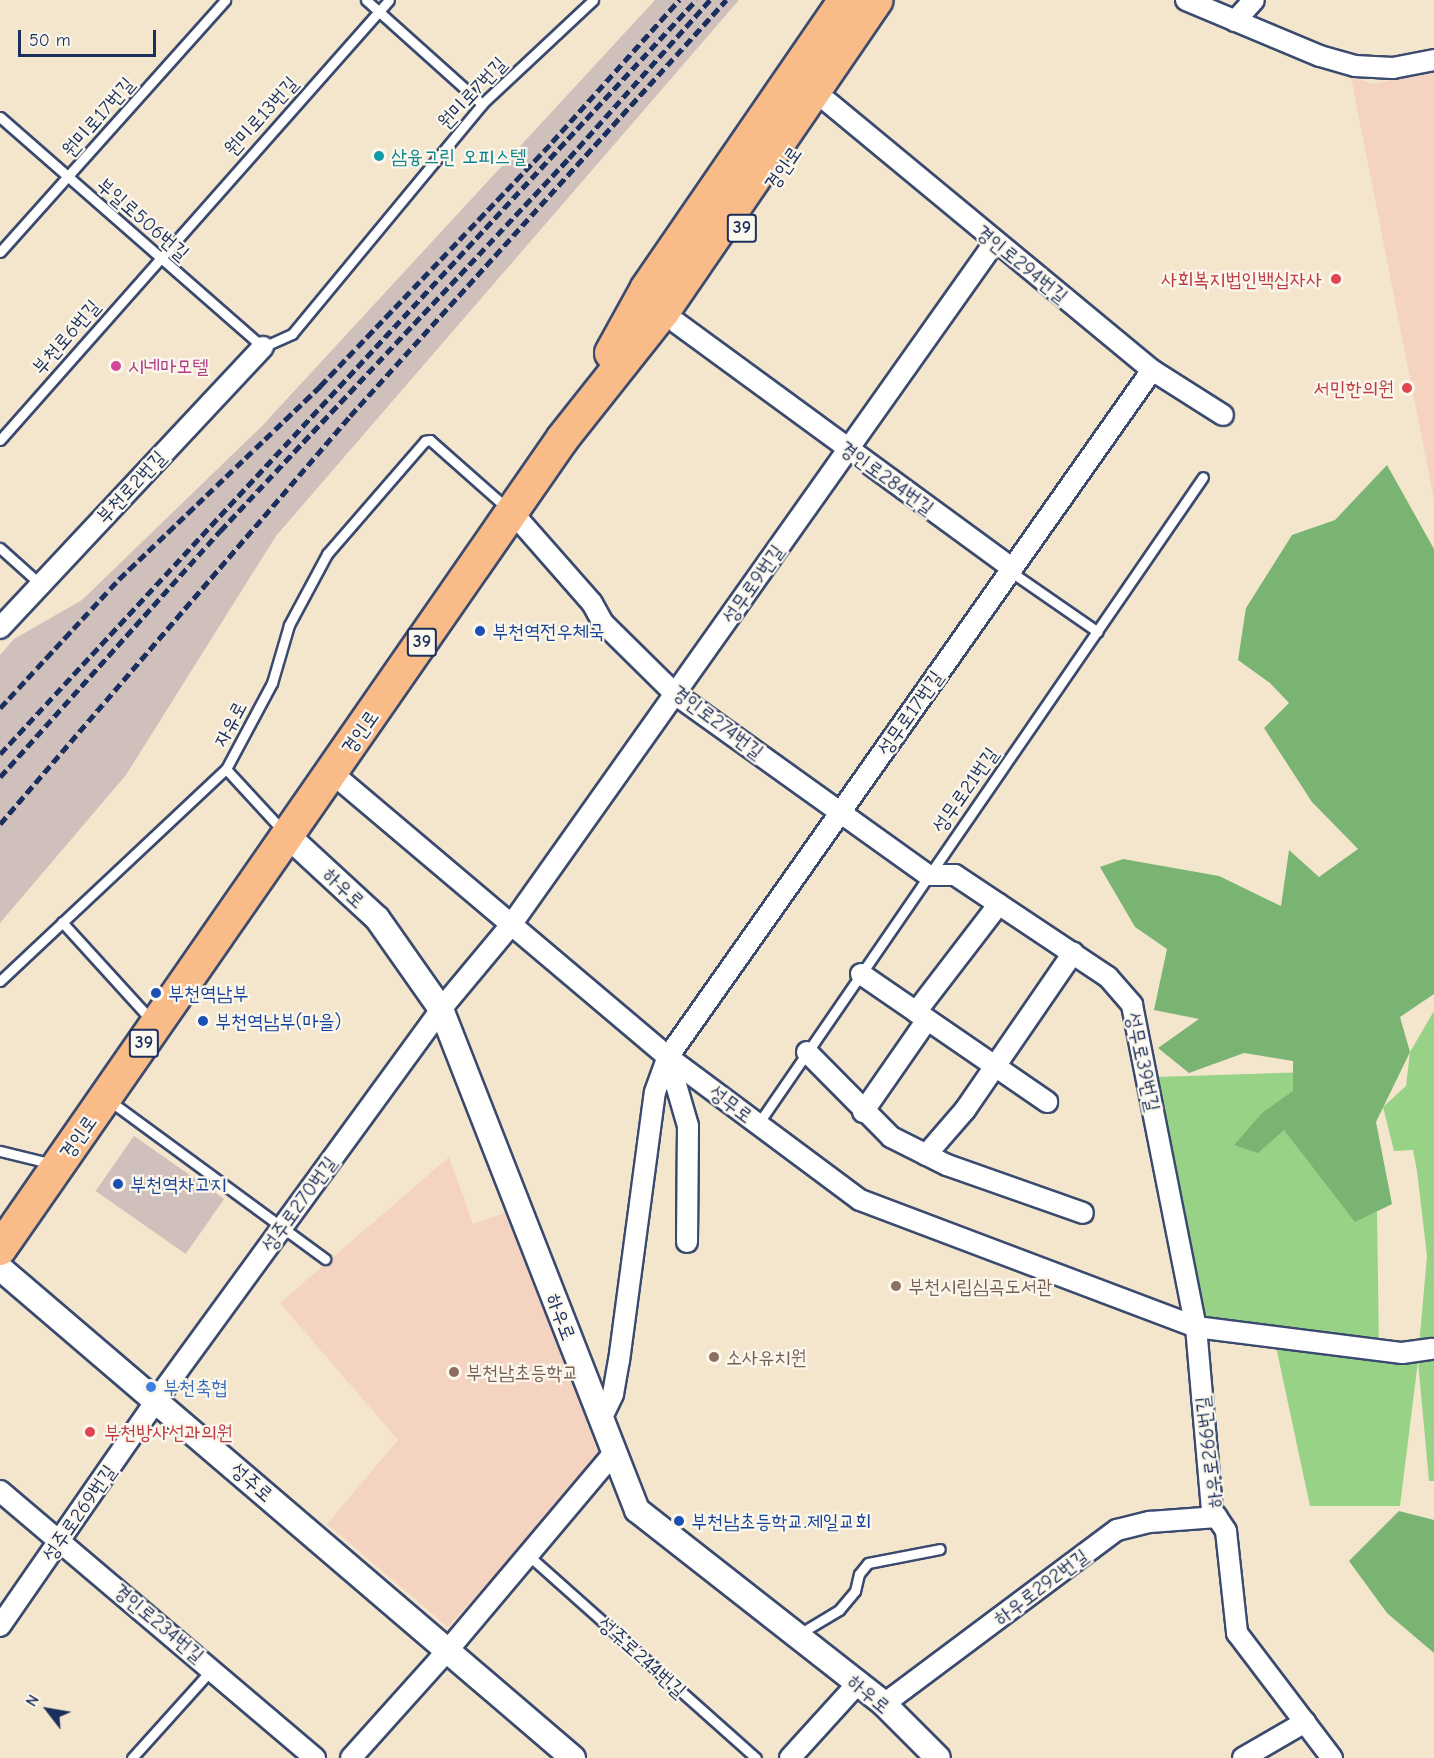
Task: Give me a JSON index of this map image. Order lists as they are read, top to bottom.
{
  "streets": {
    "main road": ["경인로", "39"],
    "street": [
      "경인로294번길",
      "경인로284번길",
      "부천로2번길",
      "성무로9번길",
      "성무로17번길",
      "경인로274번길",
      "하우로",
      "성무로39번길",
      "성무로",
      "성주로270번길",
      "하우로266번길",
      "성주로",
      "성주로269번길",
      "하우로292번길",
      "경인로234번길"
    ],
    "lane": [
      "원미로7번길",
      "원미로13번길",
      "원미로17번길",
      "부일로506번길",
      "부천로6번길",
      "자유로",
      "성무로21번길",
      "성주로244번길"
    ]
  },
  "crossings": [
    ["원미로7번길", "부일로506번길"],
    ["원미로7번길", "부천로2번길"],
    ["원미로13번길", "부일로506번길"],
    ["원미로13번길", "부천로6번길"],
    ["원미로17번길", "부일로506번길"],
    ["경인로", "경인로294번길"],
    ["경인로", "경인로284번길"],
    ["경인로", "경인로274번길"],
    ["경인로", "자유로"],
    ["경인로", "하우로"],
    ["경인로", "성무로"],
    ["부일로506번길", "부천로6번길"],
    ["부일로506번길", "부천로2번길"],
    ["경인로294번길", "성무로9번길"],
    ["경인로294번길", "성무로17번길"],
    ["경인로284번길", "성무로9번길"],
    ["경인로284번길", "성무로17번길"],
    ["경인로284번길", "성무로21번길"],
    ["성무로9번길", "경인로274번길"],
    ["성무로9번길", "성무로"],
    ["성무로9번길", "성주로270번길"],
    ["성무로17번길", "경인로274번길"],
    ["성무로17번길", "하우로"],
    ["성무로17번길", "성무로"],
    ["경인로274번길", "자유로"],
    ["경인로274번길", "성무로21번길"],
    ["경인로274번길", "성무로39번길"],
    ["성무로21번길", "성무로39번길"],
    ["성무로21번길", "성무로"],
    ["하우로", "성주로270번길"],
    ["하우로", "하우로292번길"],
    ["성무로39번길", "성무로"],
    ["성무로39번길", "하우로266번길"],
    ["성무로", "성주로270번길"],
    ["성무로", "하우로266번길"],
    ["성주로270번길", "성주로"],
    ["성주로270번길", "성주로269번길"],
    ["하우로266번길", "하우로292번길"],
    ["성주로", "성주로269번길"],
    ["성주로269번길", "경인로234번길"]
  ],
  "places": [
    "삼융그린 오피스텔",
    "사회복지법인백십자사",
    "시네마모텔",
    "서민한의원",
    "부천역전우체국",
    "부천역남부",
    "부천역남부(마을)",
    "부천역차고지",
    "부천시립심곡도서관",
    "소사유치원",
    "부천남초등학교",
    "부천축협",
    "부천방사선과의원",
    "부천남초등학교.제일교회"
  ],
  "scale_bar": "50 m",
  "north": "top left"
}
